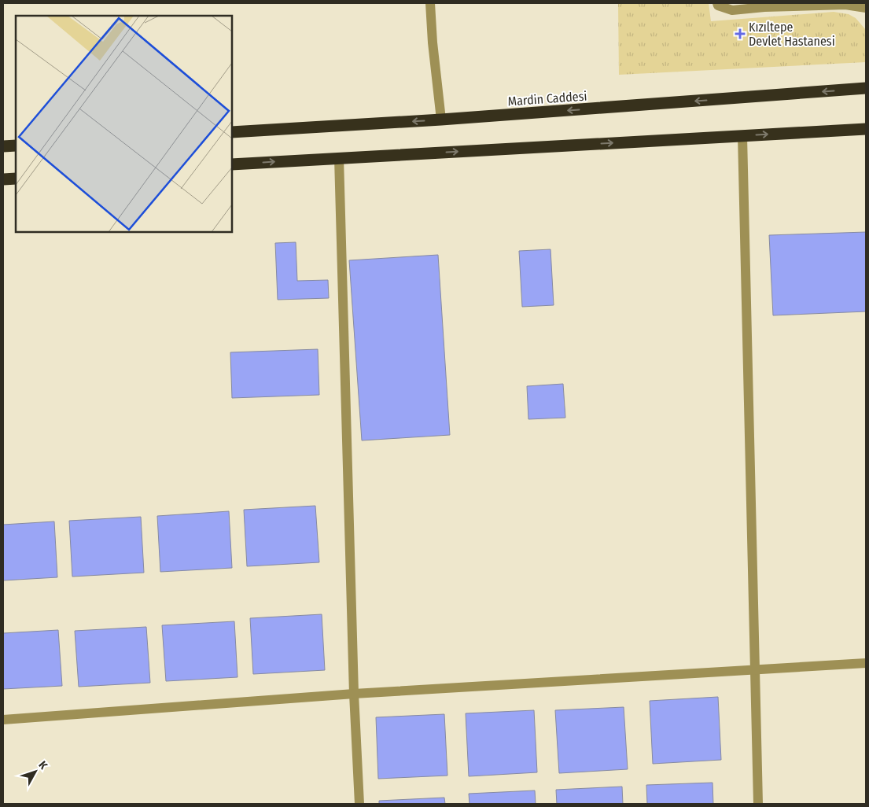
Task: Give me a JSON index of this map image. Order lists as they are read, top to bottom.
{
  "streets": {
    "highway": ["Mardin Caddesi"]
  },
  "places": {
    "health": ["Kızıltepe Devlet Hastanesi"]
  },
  "north": "top right"
}
